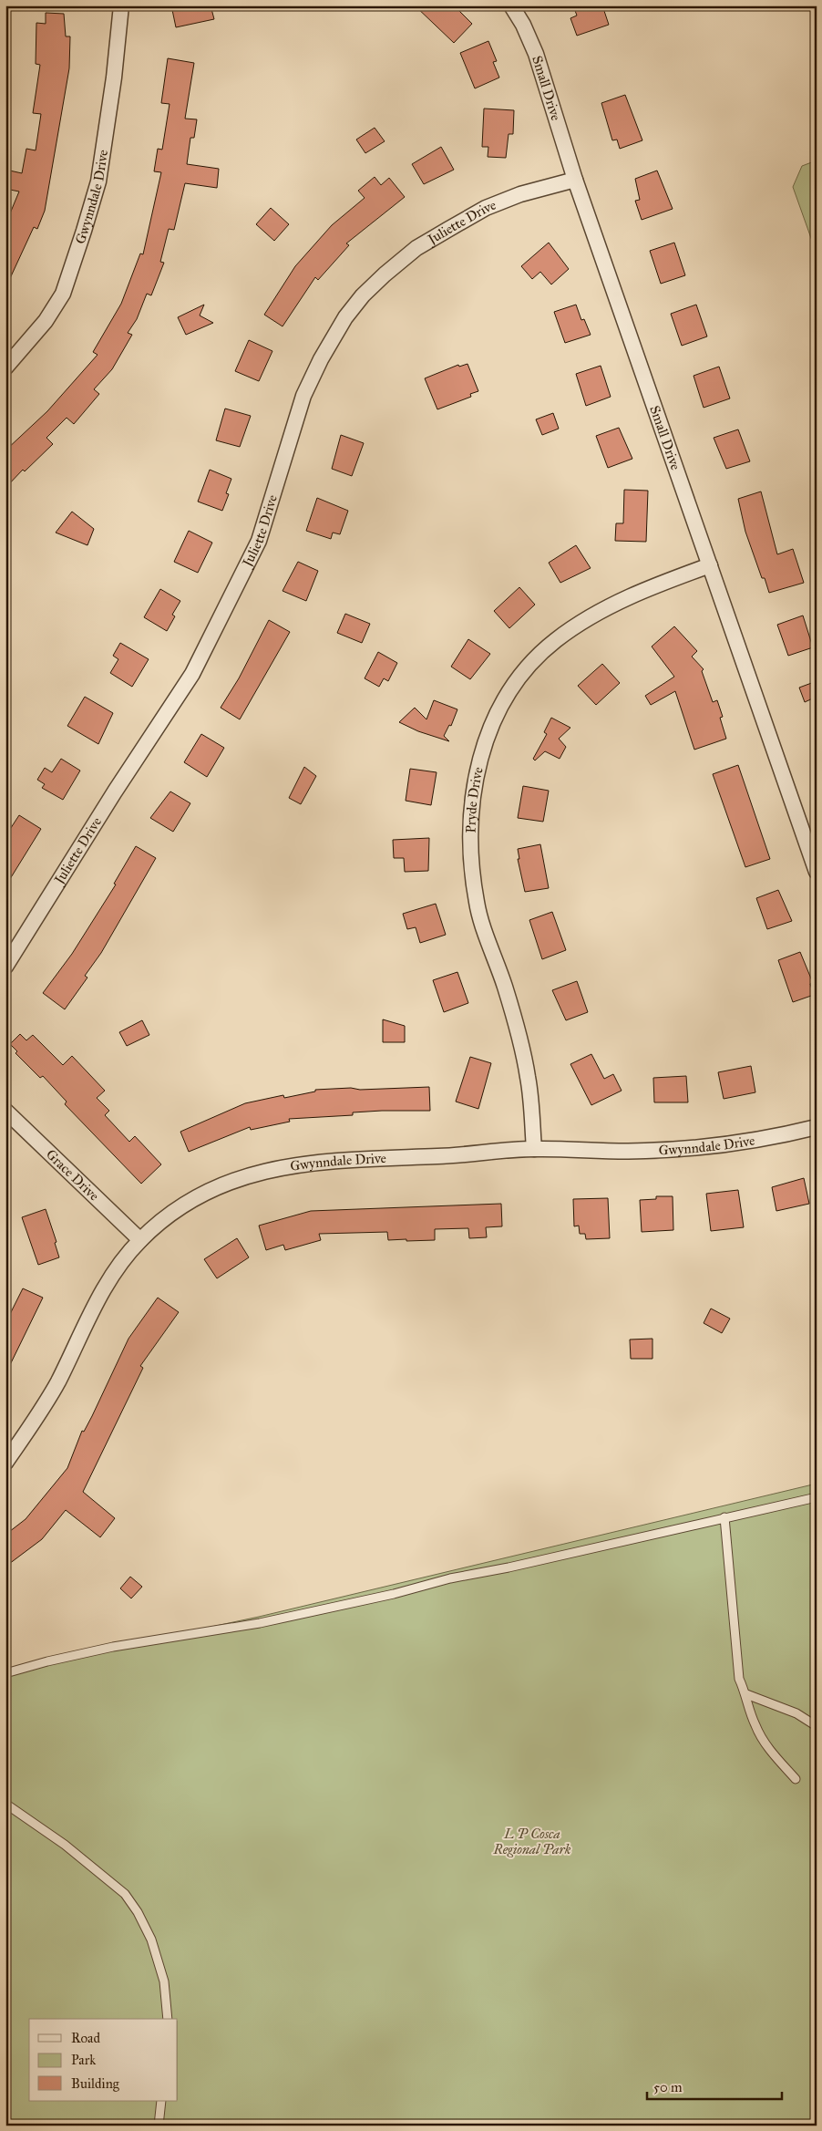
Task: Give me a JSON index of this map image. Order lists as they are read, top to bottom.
{
  "streets": {
    "street": [
      "Small Drive",
      "Gwynndale Drive",
      "Juliette Drive",
      "Pryde Drive",
      "Grace Drive"
    ]
  },
  "crossings": [
    ["Small Drive", "Juliette Drive"],
    ["Small Drive", "Pryde Drive"],
    ["Gwynndale Drive", "Pryde Drive"],
    ["Gwynndale Drive", "Grace Drive"]
  ],
  "parks": ["L P Cosca Regional Park"],
  "legend": ["Road", "Park", "Building"],
  "scale_bar": "50 m"
}
